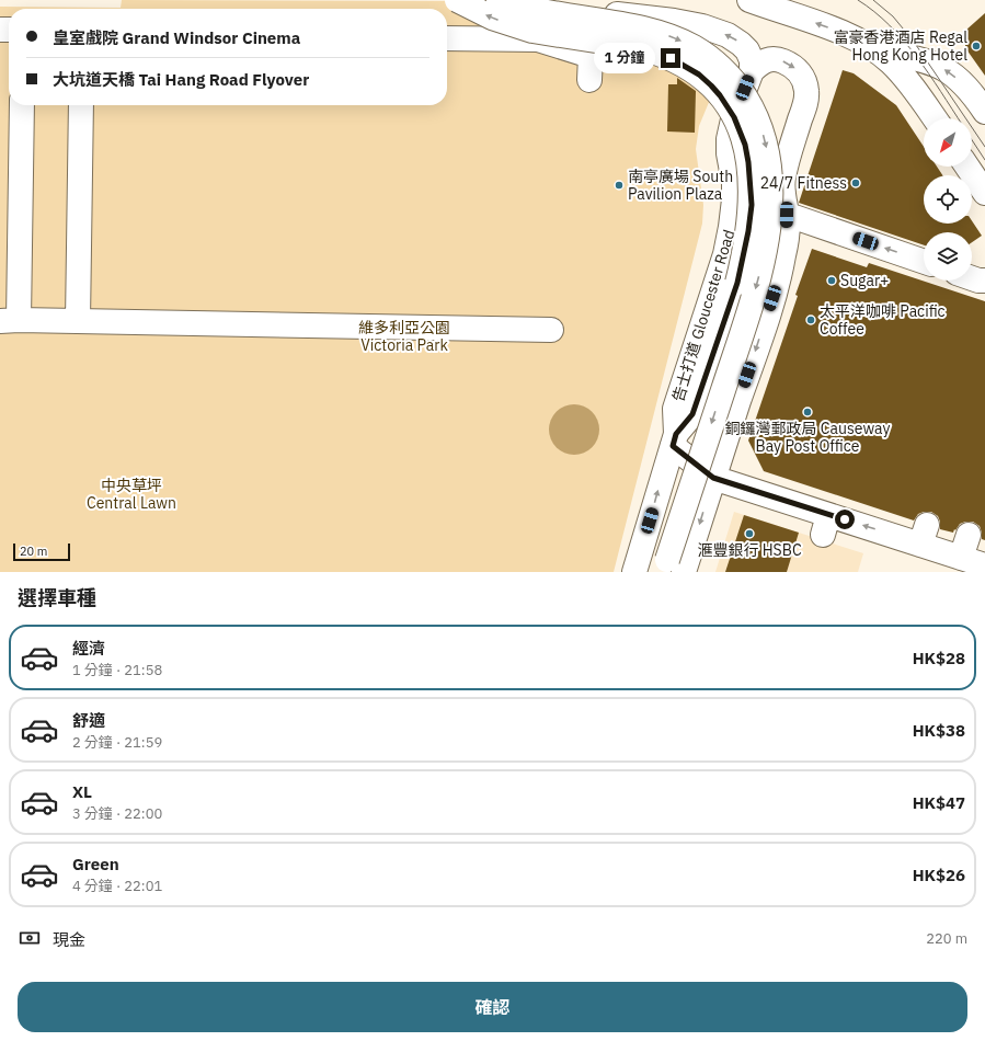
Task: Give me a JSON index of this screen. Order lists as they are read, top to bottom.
{
  "streets": {
    "street": ["告士打道 Gloucester Road"]
  },
  "parks": ["維多利亞公園 Victoria Park", "中央草坪 Central Lawn"],
  "places": [
    "富豪香港酒店 Regal Hong Kong Hotel",
    "24/7 Fitness",
    "南亭廣場 South Pavilion Plaza",
    "Sugar+",
    "太平洋咖啡 Pacific Coffee",
    "銅鑼灣郵政局 Causeway Bay Post Office",
    "滙豐銀行 HSBC"
  ],
  "scale_bar": "20 m",
  "north": "bottom left",
  "page": {
    "banner": ["皇室戲院 Grand Windsor Cinema", "大坑道天橋 Tai Hang Road Flyover"],
    "bubble": "1 分鐘",
    "scale": "20 m",
    "heading": "選擇車種",
    "list": [
      {
        "name": "經濟",
        "note": "1 分鐘 · 21:58",
        "value": "HK$28"
      },
      {
        "name": "舒適",
        "note": "2 分鐘 · 21:59",
        "value": "HK$38"
      },
      {
        "name": "XL",
        "note": "3 分鐘 · 22:00",
        "value": "HK$47"
      },
      {
        "name": "Green",
        "note": "4 分鐘 · 22:01",
        "value": "HK$26"
      }
    ],
    "pay": ["現金", "220 m"],
    "buttons": "確認"
  }
}
